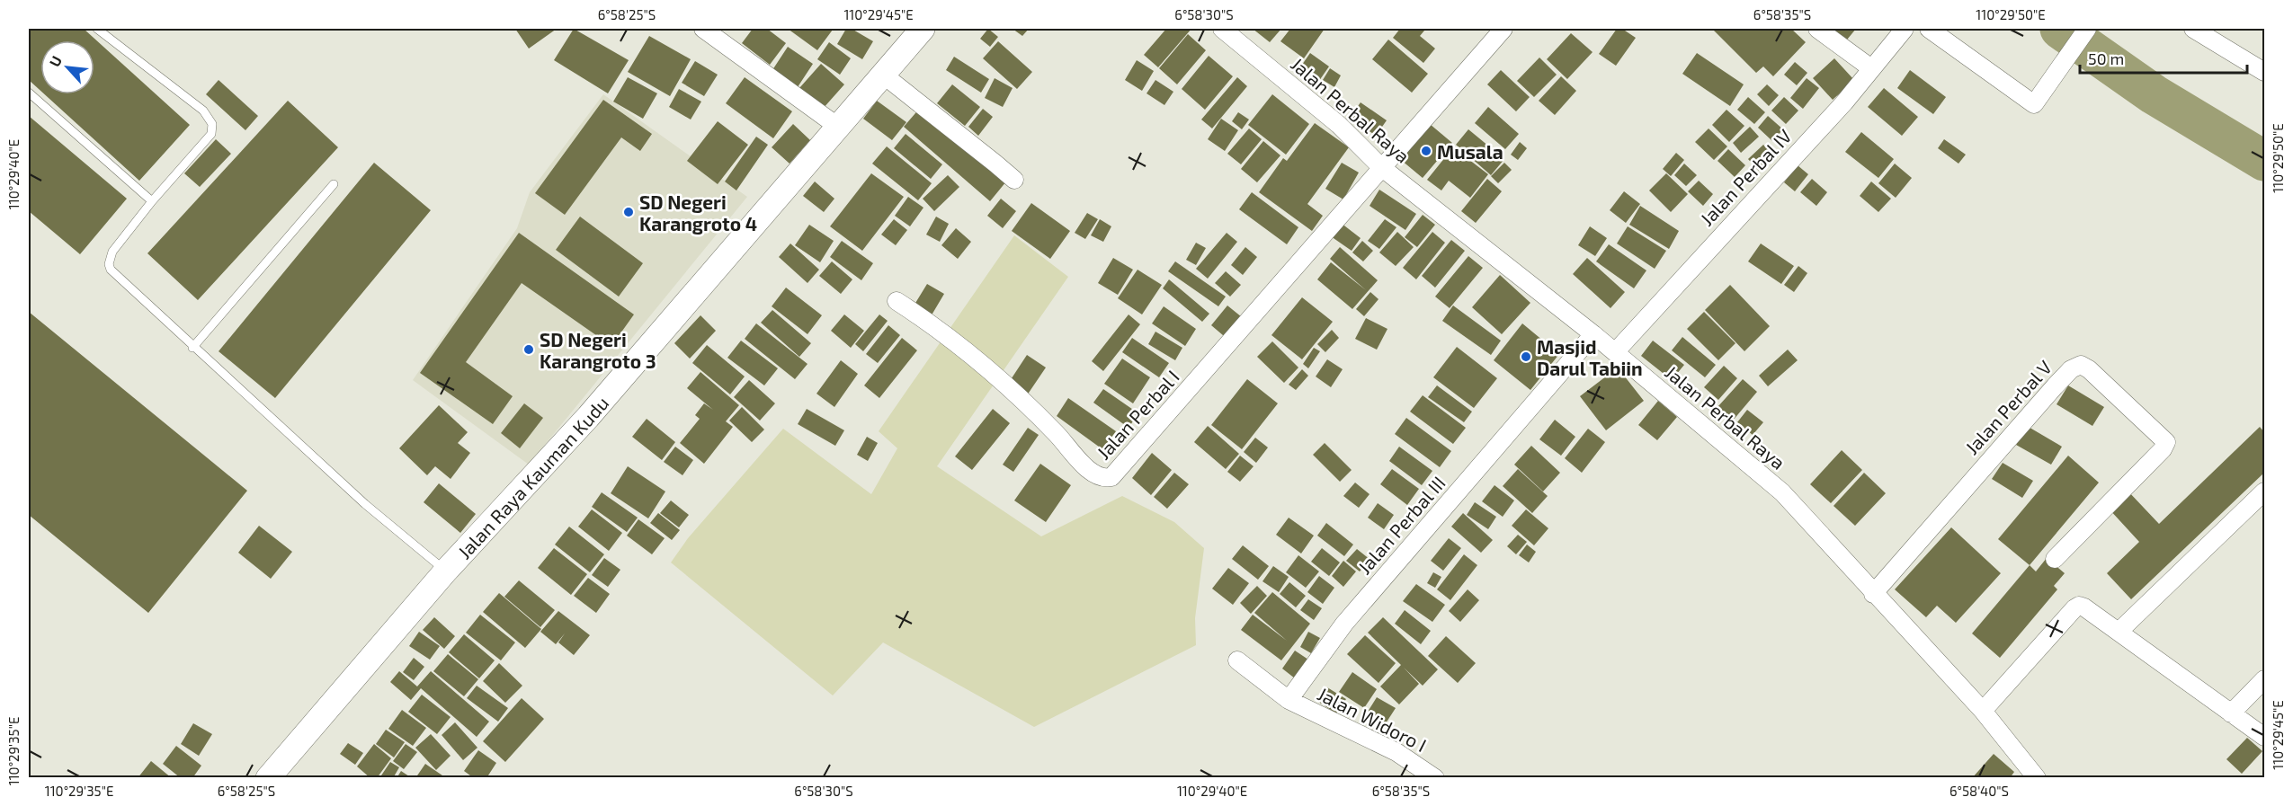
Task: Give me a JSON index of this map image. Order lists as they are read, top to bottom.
{
  "streets": {
    "street": [
      "Jalan Perbal Raya",
      "Jalan Perbal IV",
      "Jalan Perbal V",
      "Jalan Perbal I",
      "Jalan Raya Kauman Kudu",
      "Jalan Perbal III",
      "Jalan Widoro I"
    ]
  },
  "crossings": [
    ["Jalan Perbal Raya", "Jalan Perbal IV"],
    ["Jalan Perbal Raya", "Jalan Perbal V"],
    ["Jalan Perbal Raya", "Jalan Perbal I"],
    ["Jalan Perbal Raya", "Jalan Perbal III"],
    ["Jalan Perbal III", "Jalan Widoro I"]
  ],
  "places": [
    "Musala",
    "SD Negeri Karangroto 4",
    "SD Negeri Karangroto 3",
    "Masjid Darul Tabiin"
  ],
  "scale_bar": "50 m",
  "north": "top left",
  "coordinates": [
    "6°58'25\"S",
    "110°29'45\"E",
    "6°58'30\"S",
    "6°58'35\"S",
    "110°29'50\"E",
    "110°29'40\"E",
    "110°29'35\"E",
    "6°58'40\"S"
  ]
}
